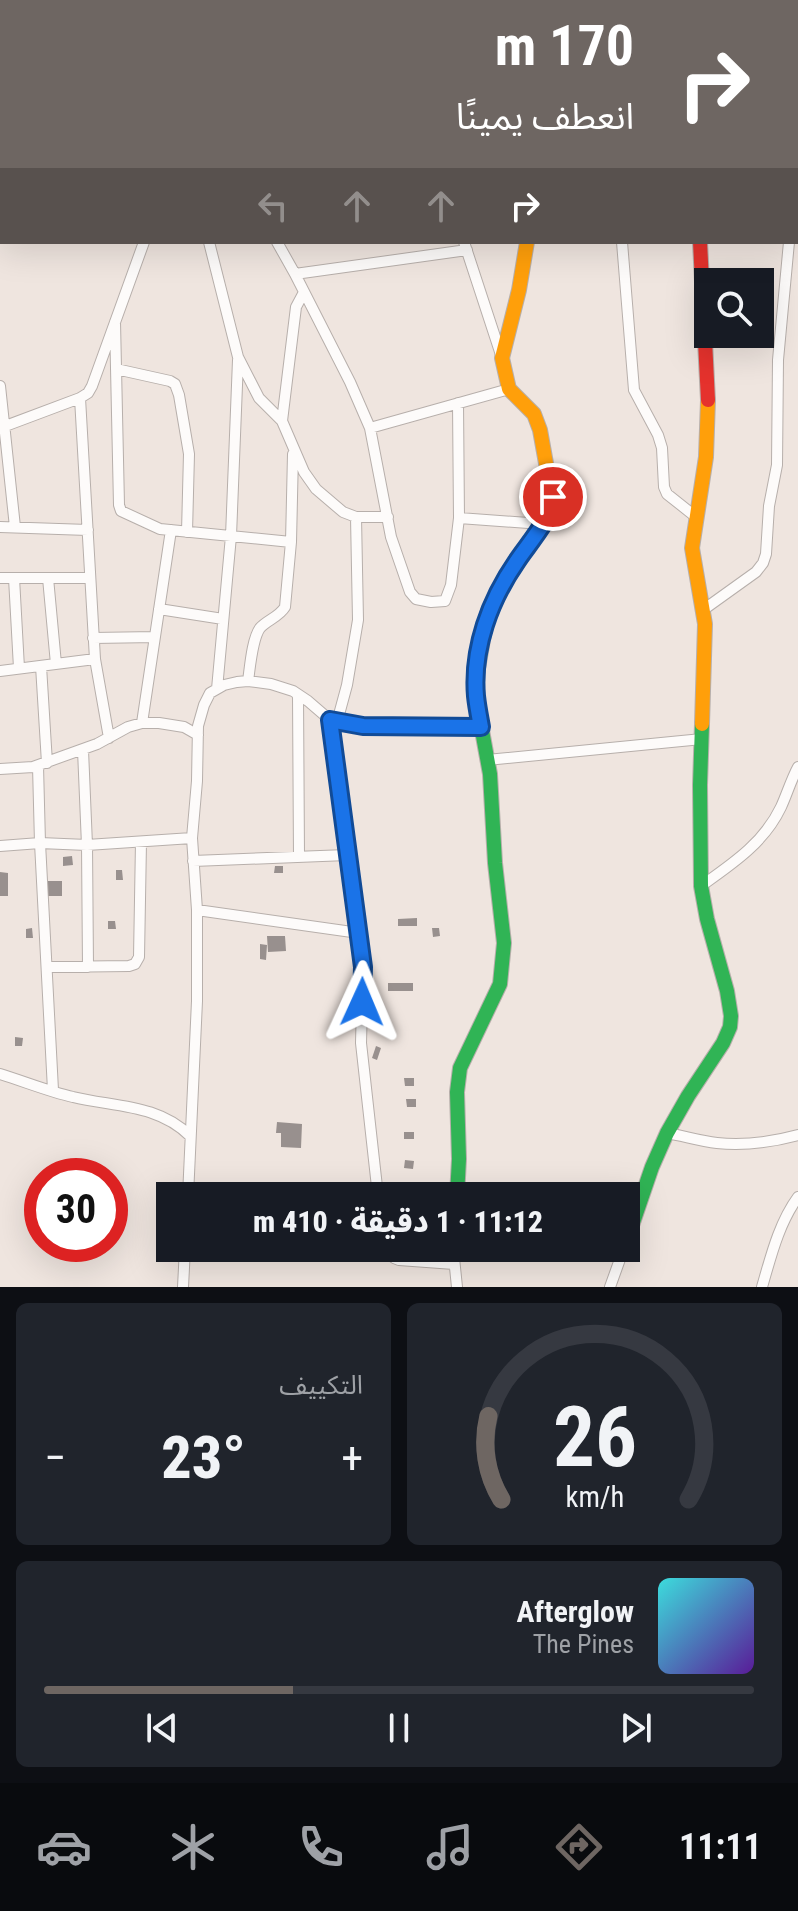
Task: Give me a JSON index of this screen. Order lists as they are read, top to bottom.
{
  "page": {
    "turn": ["170 m", "انعطف يمينًا"],
    "limit": "30",
    "trip": "11:12 · 1 دقيقة · 410 m",
    "tile": "التكييف",
    "heat": ["−", "23°", "+"],
    "song": ["Afterglow", "The Pines"],
    "tabs": "11:11",
    "gauge": ["26", "km/h"]
  }
}
